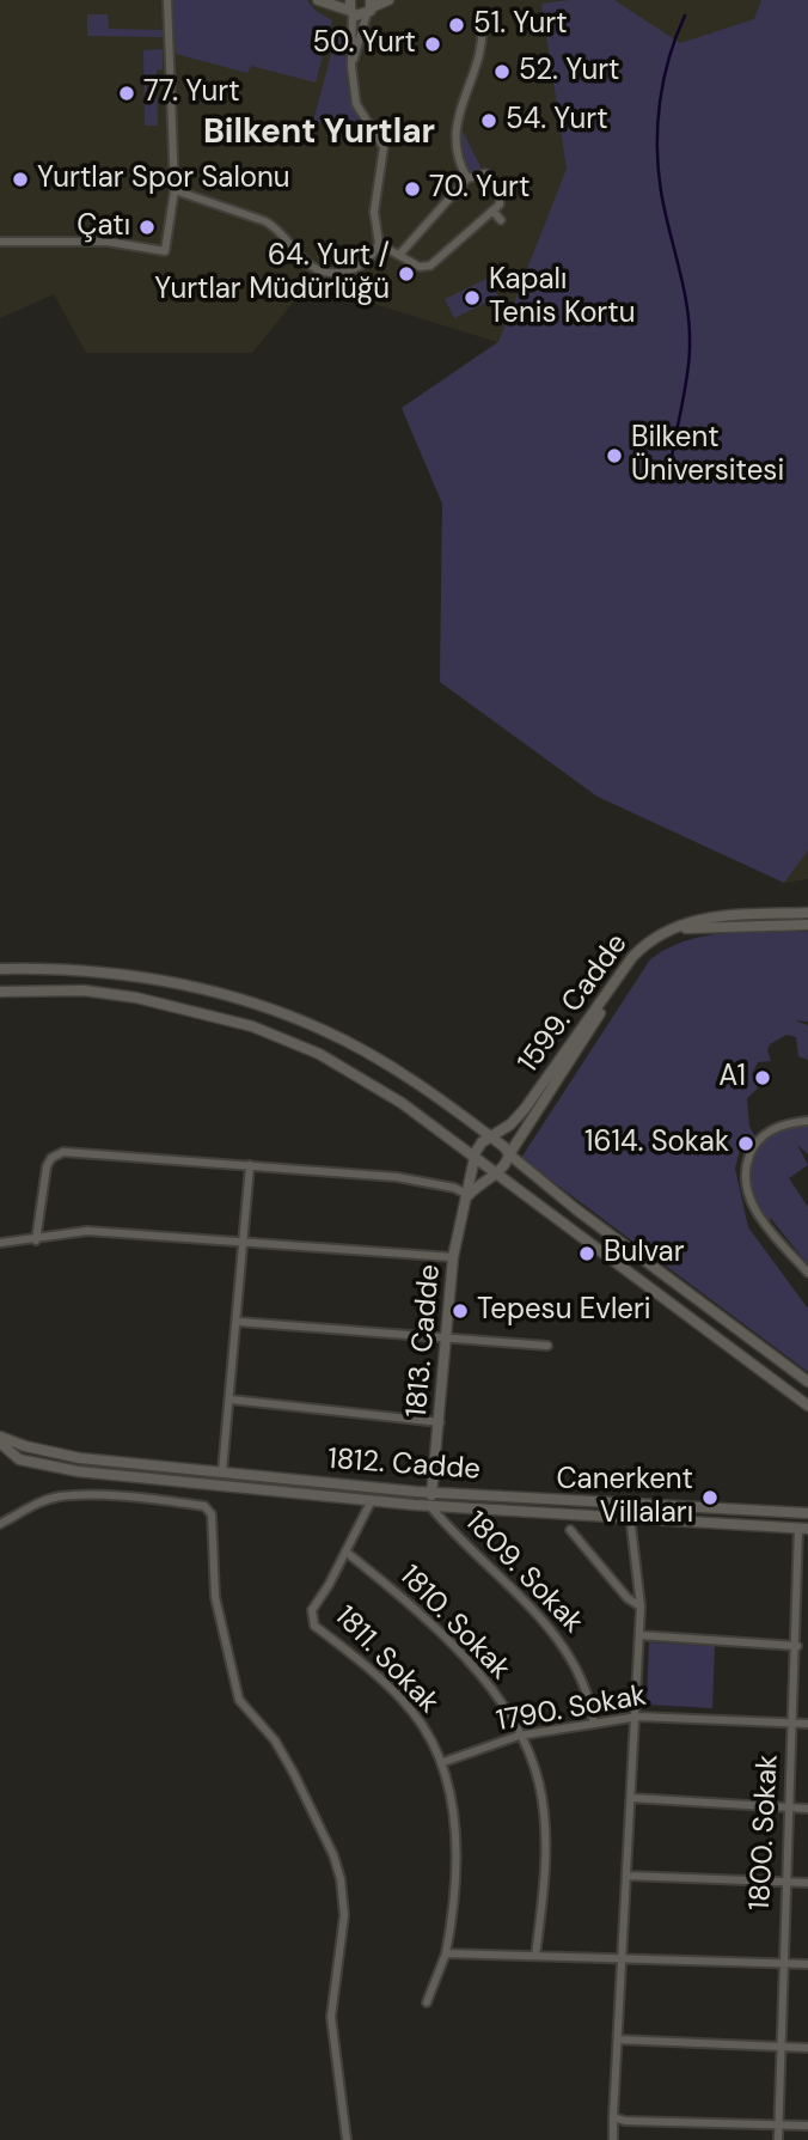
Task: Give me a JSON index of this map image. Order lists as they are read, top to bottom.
{
  "streets": {
    "street": [
      "1599. Cadde",
      "1813. Cadde",
      "1812. Cadde",
      "1809. Sokak",
      "1810. Sokak",
      "1811. Sokak",
      "1790. Sokak",
      "1800. Sokak"
    ]
  },
  "crossings": [
    ["1599. Cadde", "1813. Cadde"],
    ["1813. Cadde", "1812. Cadde"],
    ["1813. Cadde", "1809. Sokak"],
    ["1812. Cadde", "1809. Sokak"],
    ["1812. Cadde", "1811. Sokak"],
    ["1812. Cadde", "1800. Sokak"],
    ["1809. Sokak", "1790. Sokak"],
    ["1810. Sokak", "1811. Sokak"],
    ["1810. Sokak", "1790. Sokak"],
    ["1811. Sokak", "1790. Sokak"],
    ["1790. Sokak", "1800. Sokak"]
  ],
  "districts": ["Bilkent Yurtlar"],
  "places": [
    "51. Yurt",
    "50. Yurt",
    "52. Yurt",
    "77. Yurt",
    "54. Yurt",
    "Yurtlar Spor Salonu",
    "70. Yurt",
    "Çatı",
    "64. Yurt / Yurtlar Müdürlüğü",
    "Kapalı Tenis Kortu",
    "Bilkent Üniversitesi",
    "A1",
    "1614. Sokak",
    "Bulvar",
    "Tepesu Evleri",
    "Canerkent Villaları"
  ]
}
